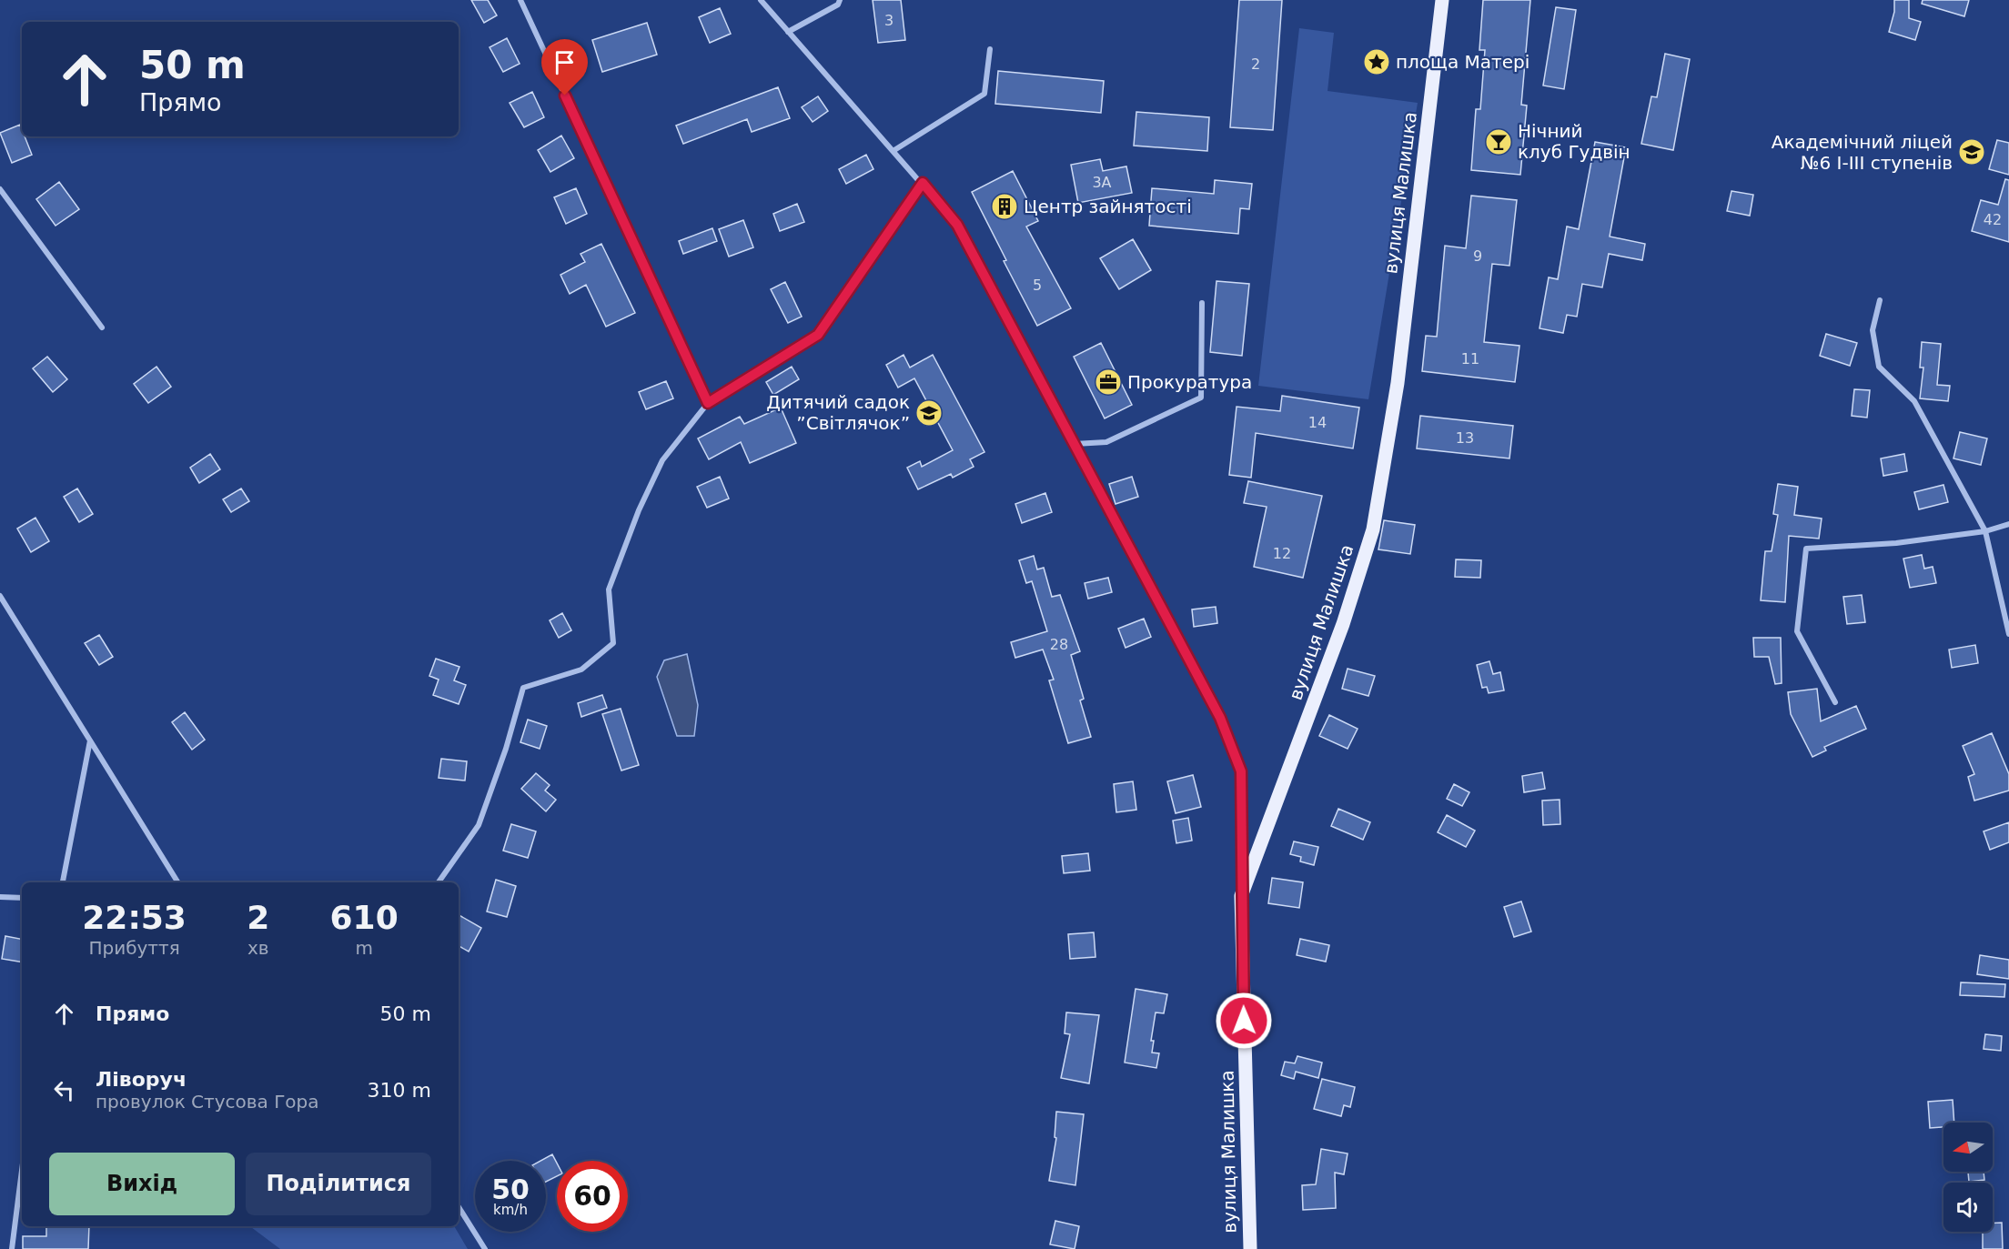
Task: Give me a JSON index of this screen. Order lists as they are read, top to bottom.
{
  "streets": {
    "main road": ["вулиця Малишка"]
  },
  "places": {
    "place": ["площа Матері"],
    "bar": ["Нічний клуб Гудвін"],
    "school or university": ["Академічний ліцей №6 І-ІІІ ступенів", "Дитячий садок ”Світлячок”"],
    "building": ["Центр зайнятості"],
    "office": ["Прокуратура"]
  },
  "house_numbers": [
    "3",
    "2",
    "3А",
    "42",
    "9",
    "5",
    "11",
    "14",
    "13",
    "12",
    "28"
  ],
  "north": "left",
  "page": {
    "turn": ["50 m", "Прямо"],
    "eta": [
      "22:53",
      "Прибуття",
      "2",
      "хв",
      "610",
      "m"
    ],
    "list": [
      {
        "name": "Прямо",
        "value": "50 m"
      },
      {
        "name": "Ліворуч",
        "note": "провулок Стусова Гора",
        "value": "310 m"
      }
    ],
    "buttons": ["Вихід", "Поділитися"],
    "speed": "50 km/h",
    "limit": "60"
  }
}
